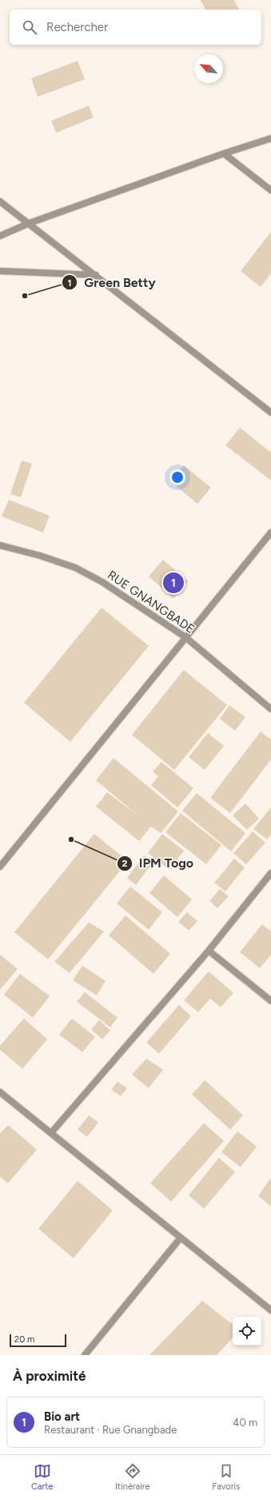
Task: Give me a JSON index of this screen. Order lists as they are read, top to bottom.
{
  "streets": {
    "street": ["RUE GNANGBADE"]
  },
  "places": ["Green Betty", "IPM Togo"],
  "scale_bar": "20 m",
  "north": "top left",
  "page": {
    "search": "Rechercher",
    "pins": "1",
    "scale": "20 m",
    "heading": "À proximité",
    "list": [
      {
        "mark": "1",
        "name": "Bio art",
        "note": "Restaurant · Rue Gnangbade",
        "value": "40 m"
      }
    ],
    "nav": ["Carte", "Itinéraire", "Favoris"]
  }
}
